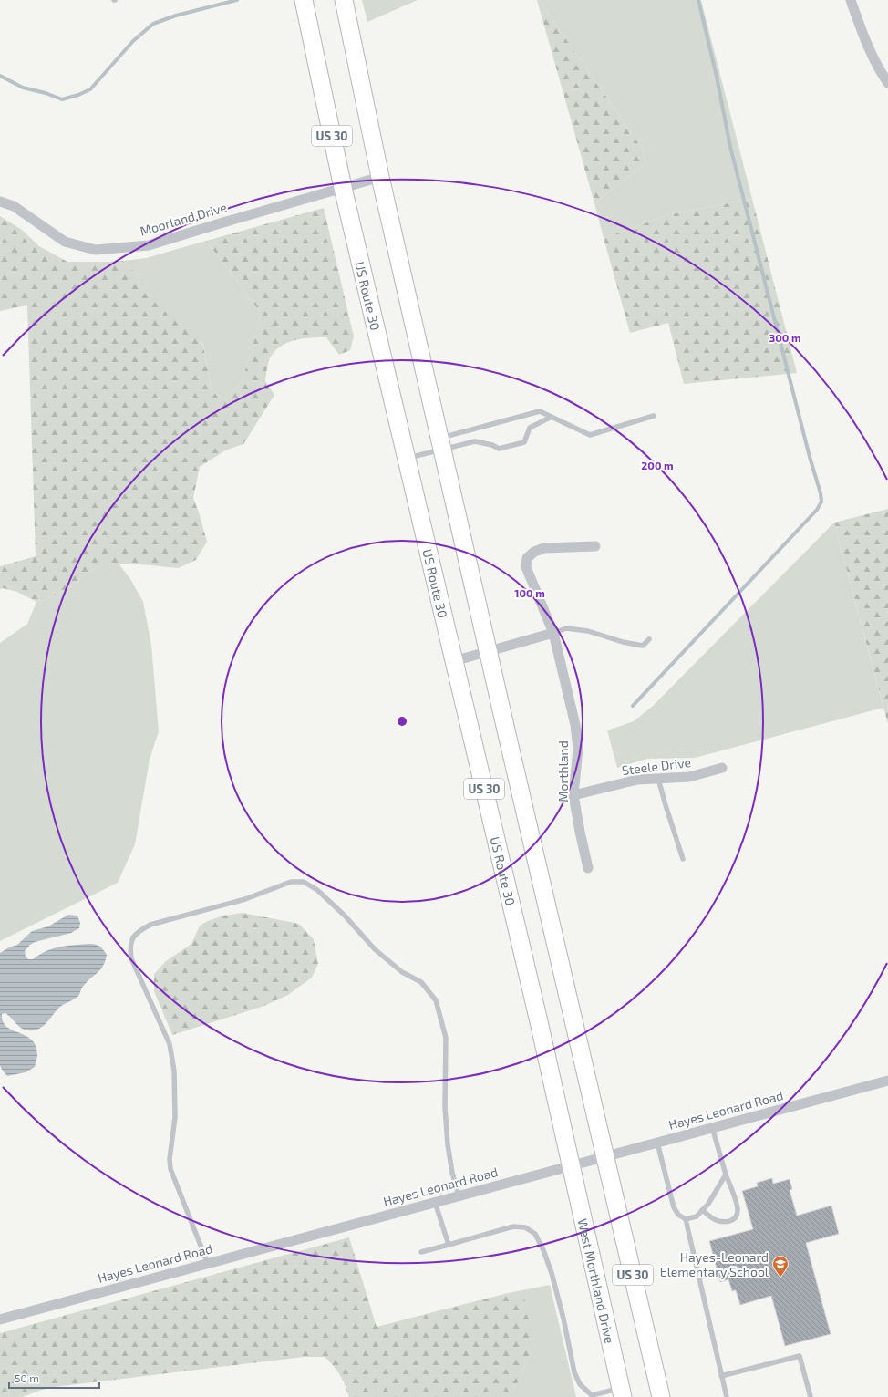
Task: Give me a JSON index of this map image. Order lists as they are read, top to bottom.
{
  "streets": {
    "highway": ["US 30", "US Route 30", "West Morthland Drive"],
    "street": [
      "Moorland Drive",
      "Steele Drive",
      "Morthland",
      "Hayes Leonard Road"
    ]
  },
  "crossings": [
    ["US 30", "Moorland Drive"],
    ["US 30", "Hayes Leonard Road"],
    ["Moorland Drive", "US Route 30"],
    ["US Route 30", "Hayes Leonard Road"],
    ["US Route 30", "West Morthland Drive"],
    ["Steele Drive", "Morthland"],
    ["Hayes Leonard Road", "West Morthland Drive"]
  ],
  "places": {
    "school or university": ["Hayes-Leonard Elementary School"]
  },
  "scale_bar": "50 m",
  "rings": ["300 m", "200 m", "100 m"]
}
